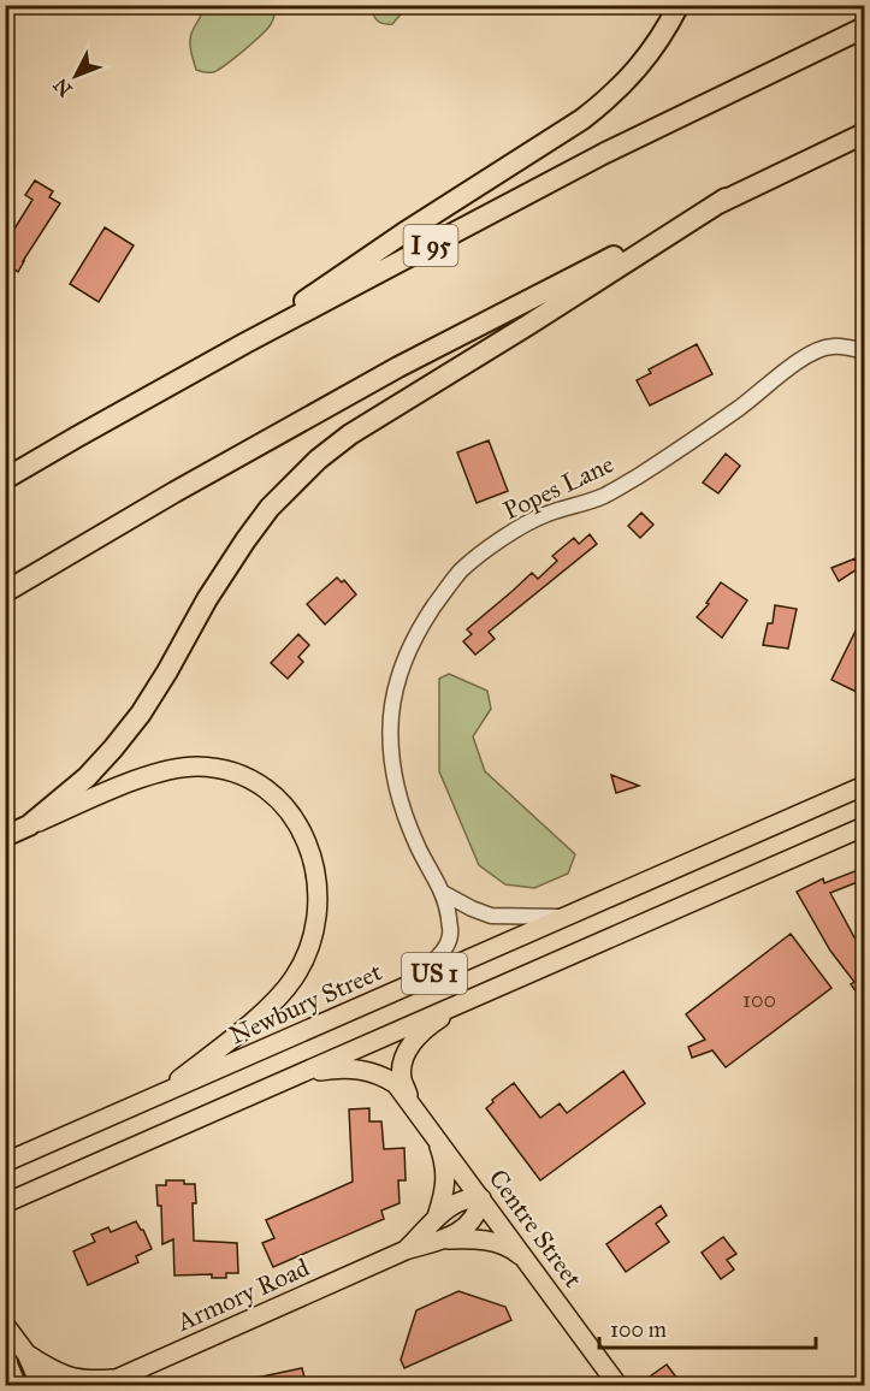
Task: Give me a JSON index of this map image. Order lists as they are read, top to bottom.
{
  "streets": {
    "highway": ["I 95"],
    "main road": [
      "US 1",
      "Newbury Street",
      "Centre Street",
      "Armory Road"
    ],
    "street": ["Popes Lane"]
  },
  "crossings": [
    ["Popes Lane", "Newbury Street"],
    ["US 1", "Centre Street"],
    ["Centre Street", "Armory Road"]
  ],
  "house_numbers": ["100"],
  "scale_bar": "100 m",
  "north": "bottom left"
}
